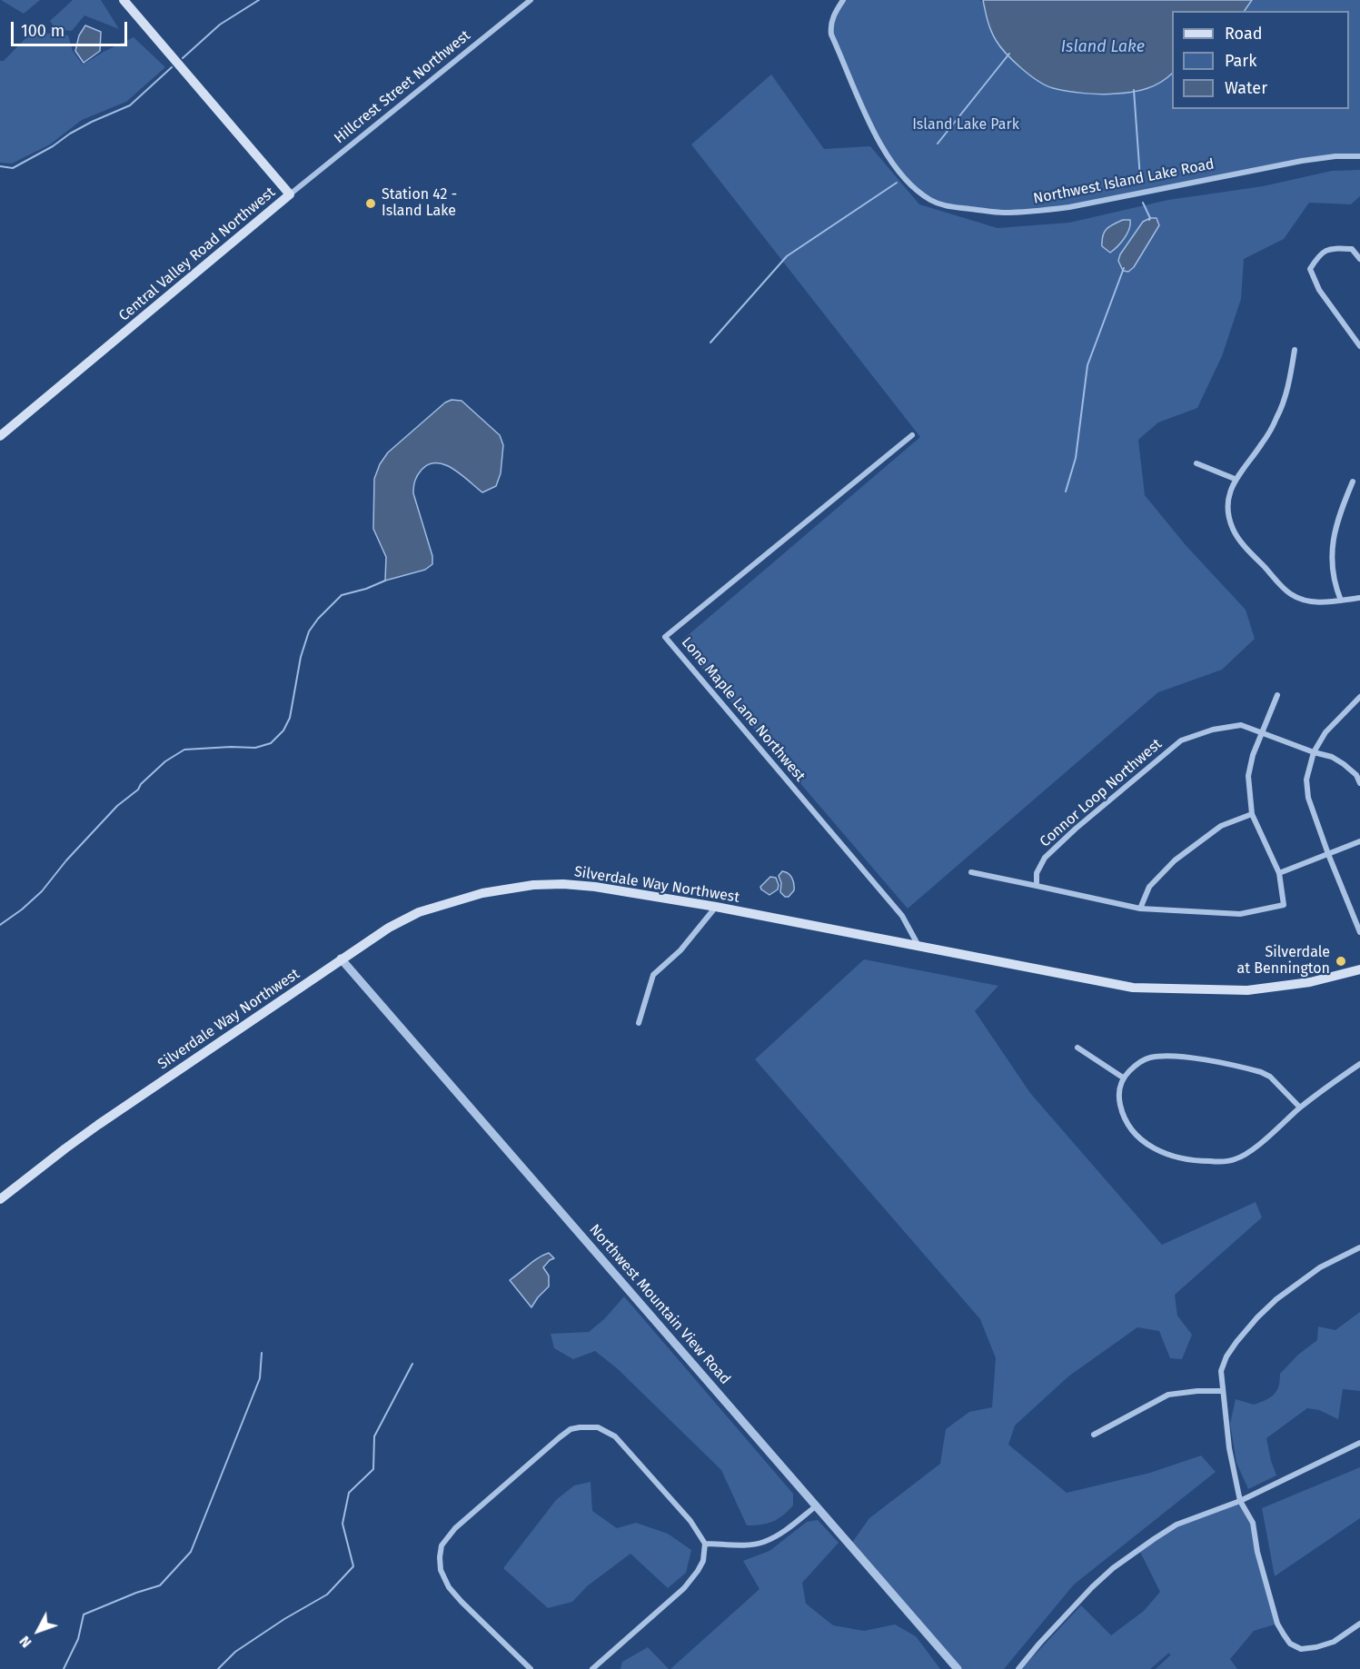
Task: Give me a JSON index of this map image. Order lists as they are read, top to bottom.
{
  "streets": {
    "main road": ["Central Valley Road Northwest", "Silverdale Way Northwest"],
    "street": [
      "Hillcrest Street Northwest",
      "Northwest Island Lake Road",
      "Lone Maple Lane Northwest",
      "Connor Loop Northwest",
      "Northwest Mountain View Road"
    ]
  },
  "crossings": [
    ["Hillcrest Street Northwest", "Central Valley Road Northwest"],
    ["Lone Maple Lane Northwest", "Silverdale Way Northwest"],
    ["Silverdale Way Northwest", "Northwest Mountain View Road"]
  ],
  "water": ["Island Lake"],
  "parks": ["Island Lake Park"],
  "places": ["Station 42 - Island Lake", "Silverdale at Bennington"],
  "legend": ["Road", "Park", "Water"],
  "scale_bar": "100 m",
  "north": "bottom left"
}
